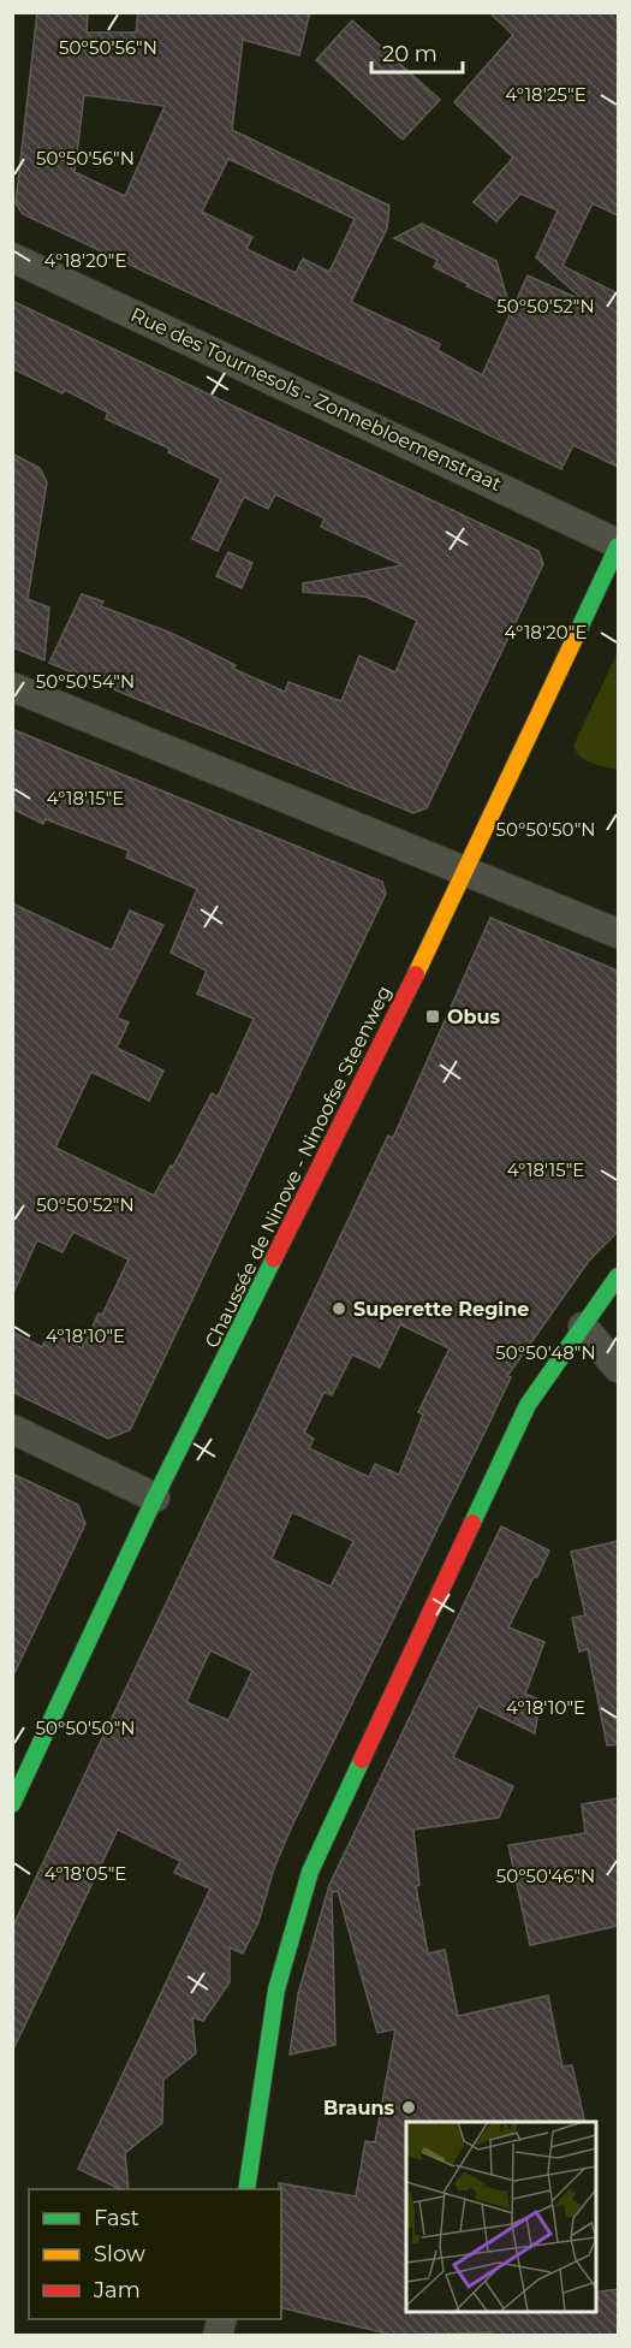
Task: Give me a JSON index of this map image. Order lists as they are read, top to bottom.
{
  "streets": {
    "main road": ["Chaussée de Ninove - Ninoofse Steenweg"],
    "street": ["Rue des Tournesols - Zonnebloemenstraat"]
  },
  "crossings": [
    ["Rue des Tournesols - Zonnebloemenstraat", "Chaussée de Ninove - Ninoofse Steenweg"]
  ],
  "places": {
    "transit": ["Obus"],
    "other": ["Superette Regine", "Brauns"]
  },
  "legend": ["Fast", "Slow", "Jam"],
  "scale_bar": "20 m",
  "coordinates": [
    "50°50'56\"N",
    "4°18'25\"E",
    "4°18'20\"E",
    "50°50'52\"N",
    "50°50'54\"N",
    "4°18'15\"E",
    "50°50'50\"N",
    "4°18'10\"E",
    "50°50'48\"N",
    "4°18'05\"E",
    "50°50'46\"N"
  ]
}
